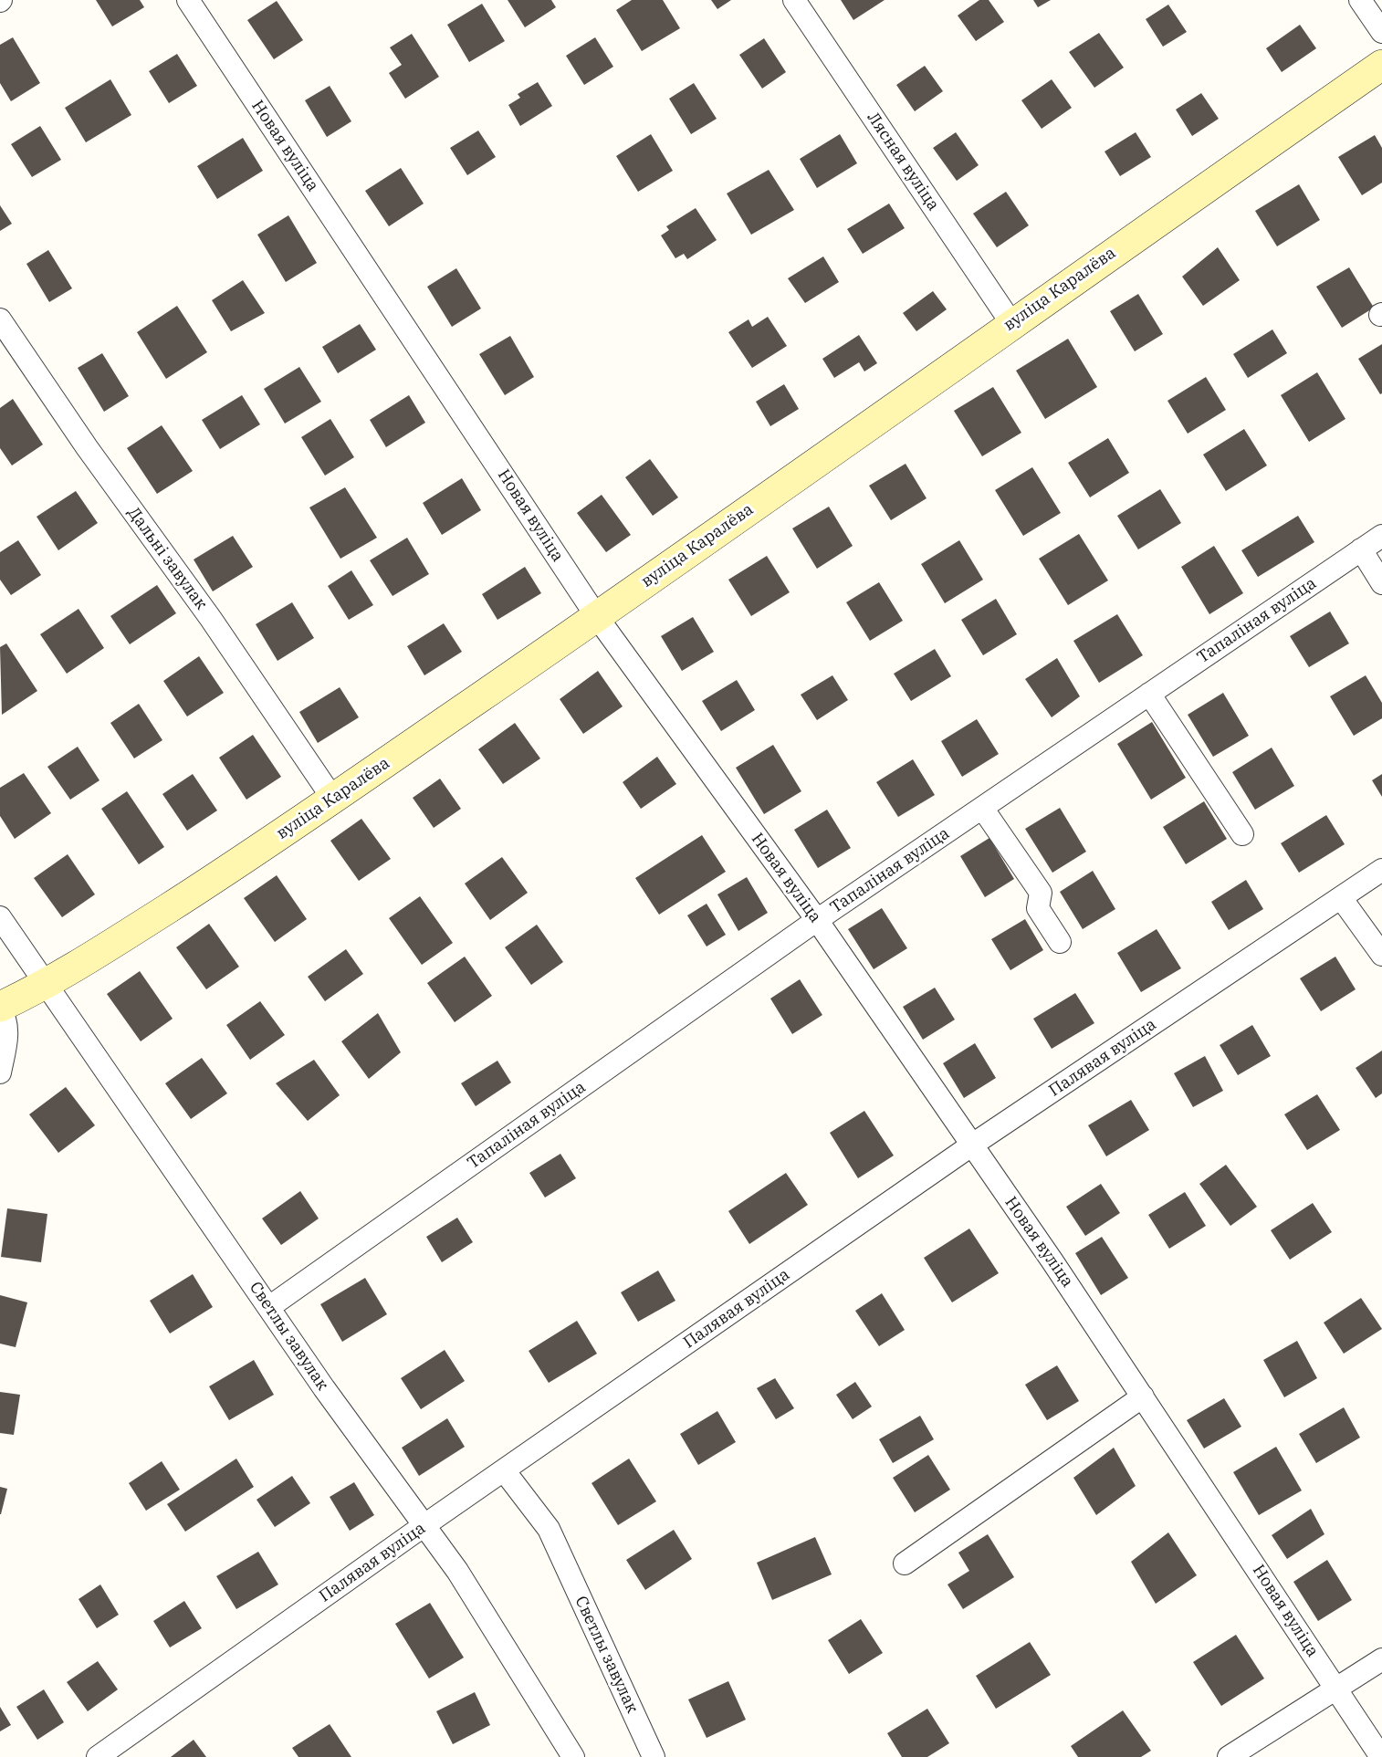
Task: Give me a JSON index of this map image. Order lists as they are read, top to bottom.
{
  "streets": {
    "main road": ["вуліца Каралёва"],
    "street": [
      "Новая вуліца",
      "Лясная вуліца",
      "Дальні завулак",
      "Тапаліная вуліца",
      "Палявая вуліца",
      "Светлы завулак"
    ]
  },
  "crossings": [
    ["Новая вуліца", "вуліца Каралёва"],
    ["Новая вуліца", "Тапаліная вуліца"],
    ["Новая вуліца", "Палявая вуліца"],
    ["Лясная вуліца", "вуліца Каралёва"],
    ["вуліца Каралёва", "Дальні завулак"],
    ["вуліца Каралёва", "Светлы завулак"],
    ["Тапаліная вуліца", "Светлы завулак"],
    ["Палявая вуліца", "Светлы завулак"]
  ]
}
